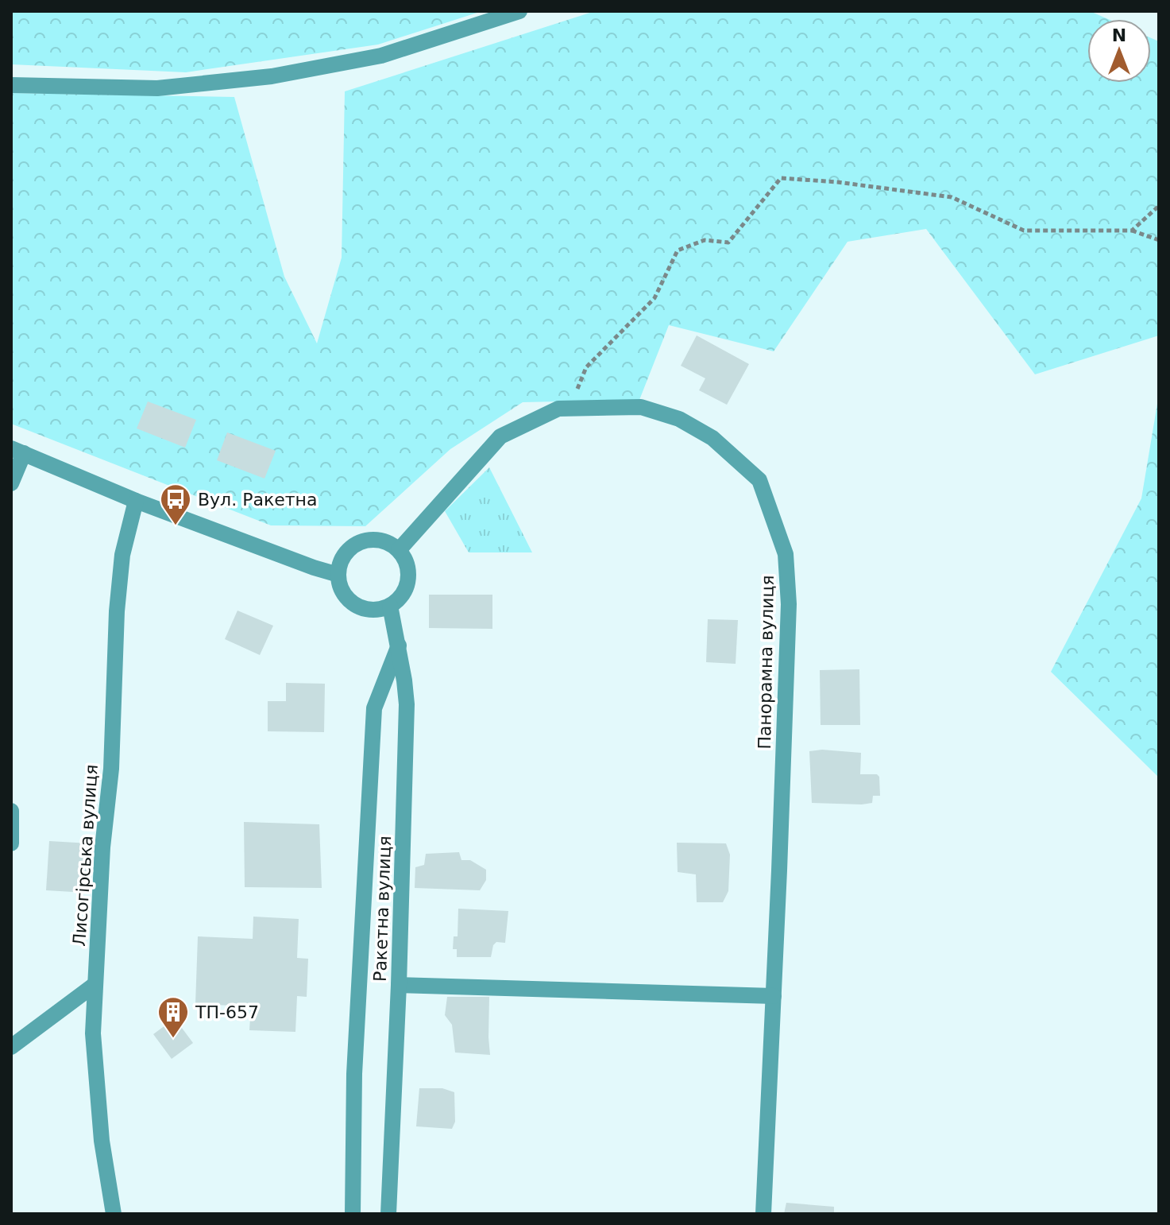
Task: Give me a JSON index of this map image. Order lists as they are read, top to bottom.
{
  "streets": {
    "street": ["Панорамна вулиця", "Лисогірська вулиця", "Ракетна вулиця"]
  },
  "crossings": [
    ["Панорамна вулиця", "Ракетна вулиця"]
  ],
  "places": {
    "bus stop": ["Вул. Ракетна"],
    "building": ["ТП-657"]
  },
  "north": "top"
}
